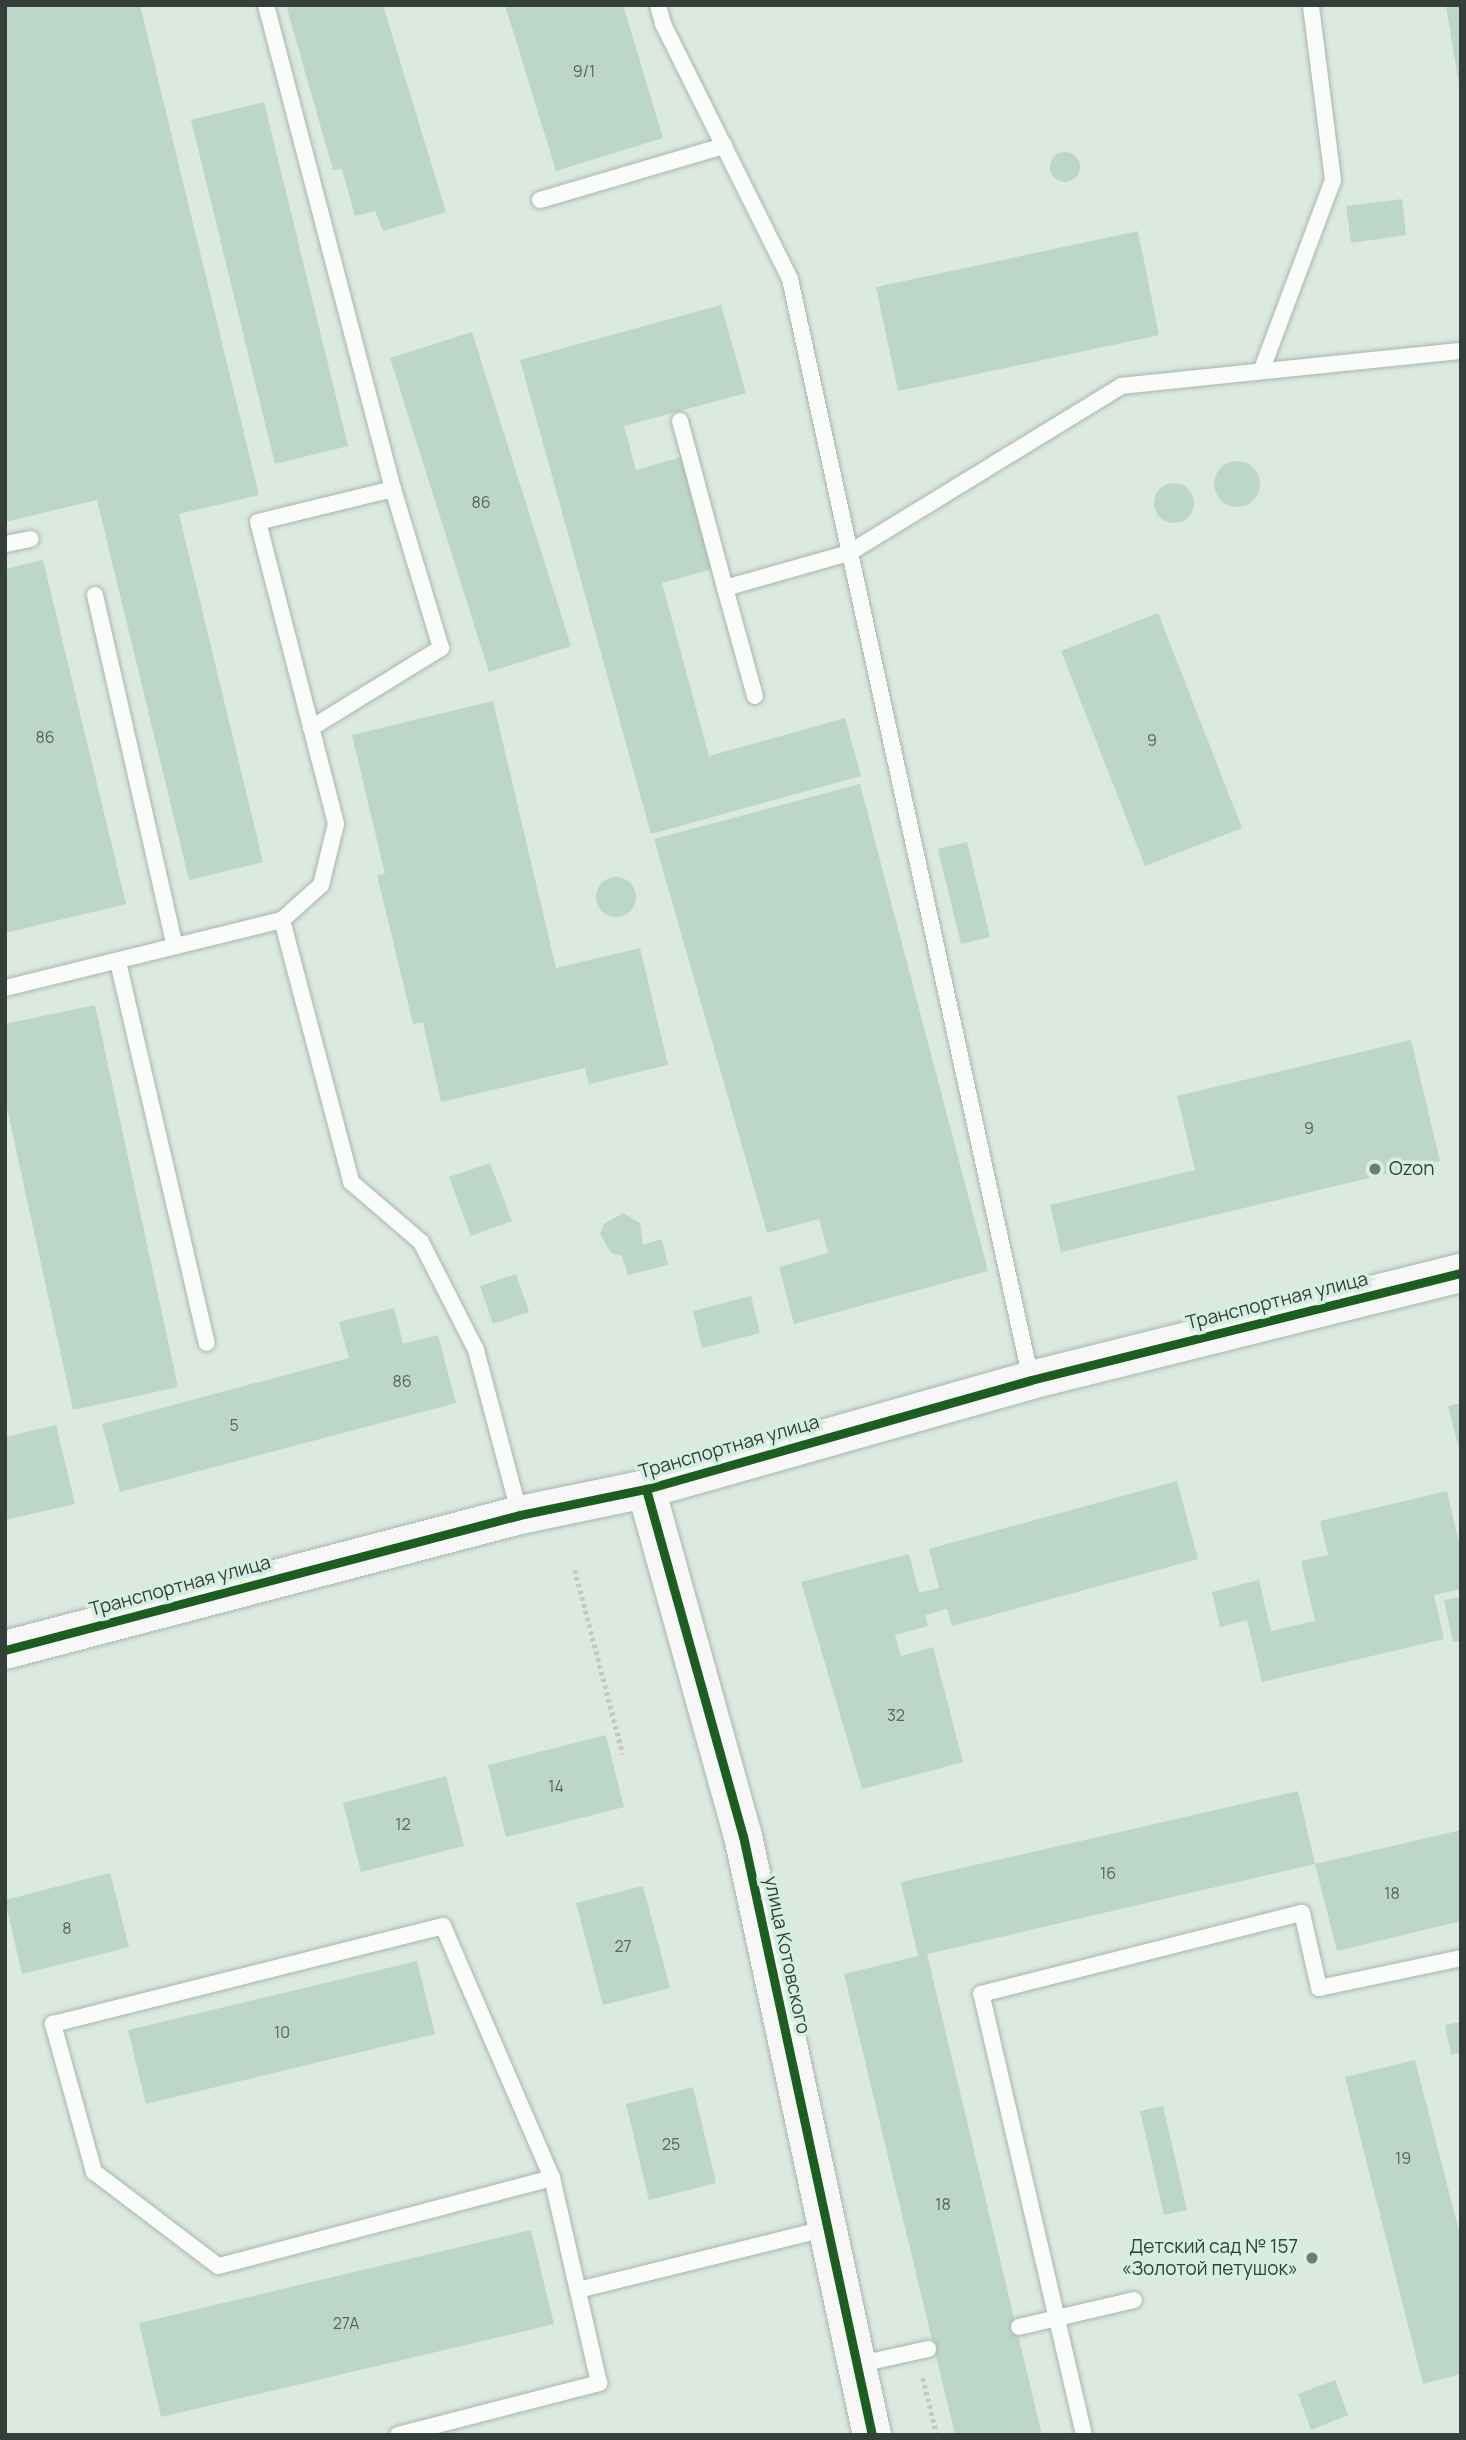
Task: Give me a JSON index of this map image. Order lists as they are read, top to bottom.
{
  "streets": {
    "street": ["Транспортная улица", "улица Котовского"]
  },
  "crossings": [
    ["Транспортная улица", "улица Котовского"]
  ],
  "places": ["Ozon", "Детский сад № 157 «Золотой петушок»"],
  "house_numbers": [
    "9/1",
    "86",
    "86",
    "9",
    "9",
    "86",
    "5",
    "32",
    "14",
    "12",
    "16",
    "18",
    "8",
    "27",
    "10",
    "25",
    "19",
    "18",
    "27А"
  ]
}
